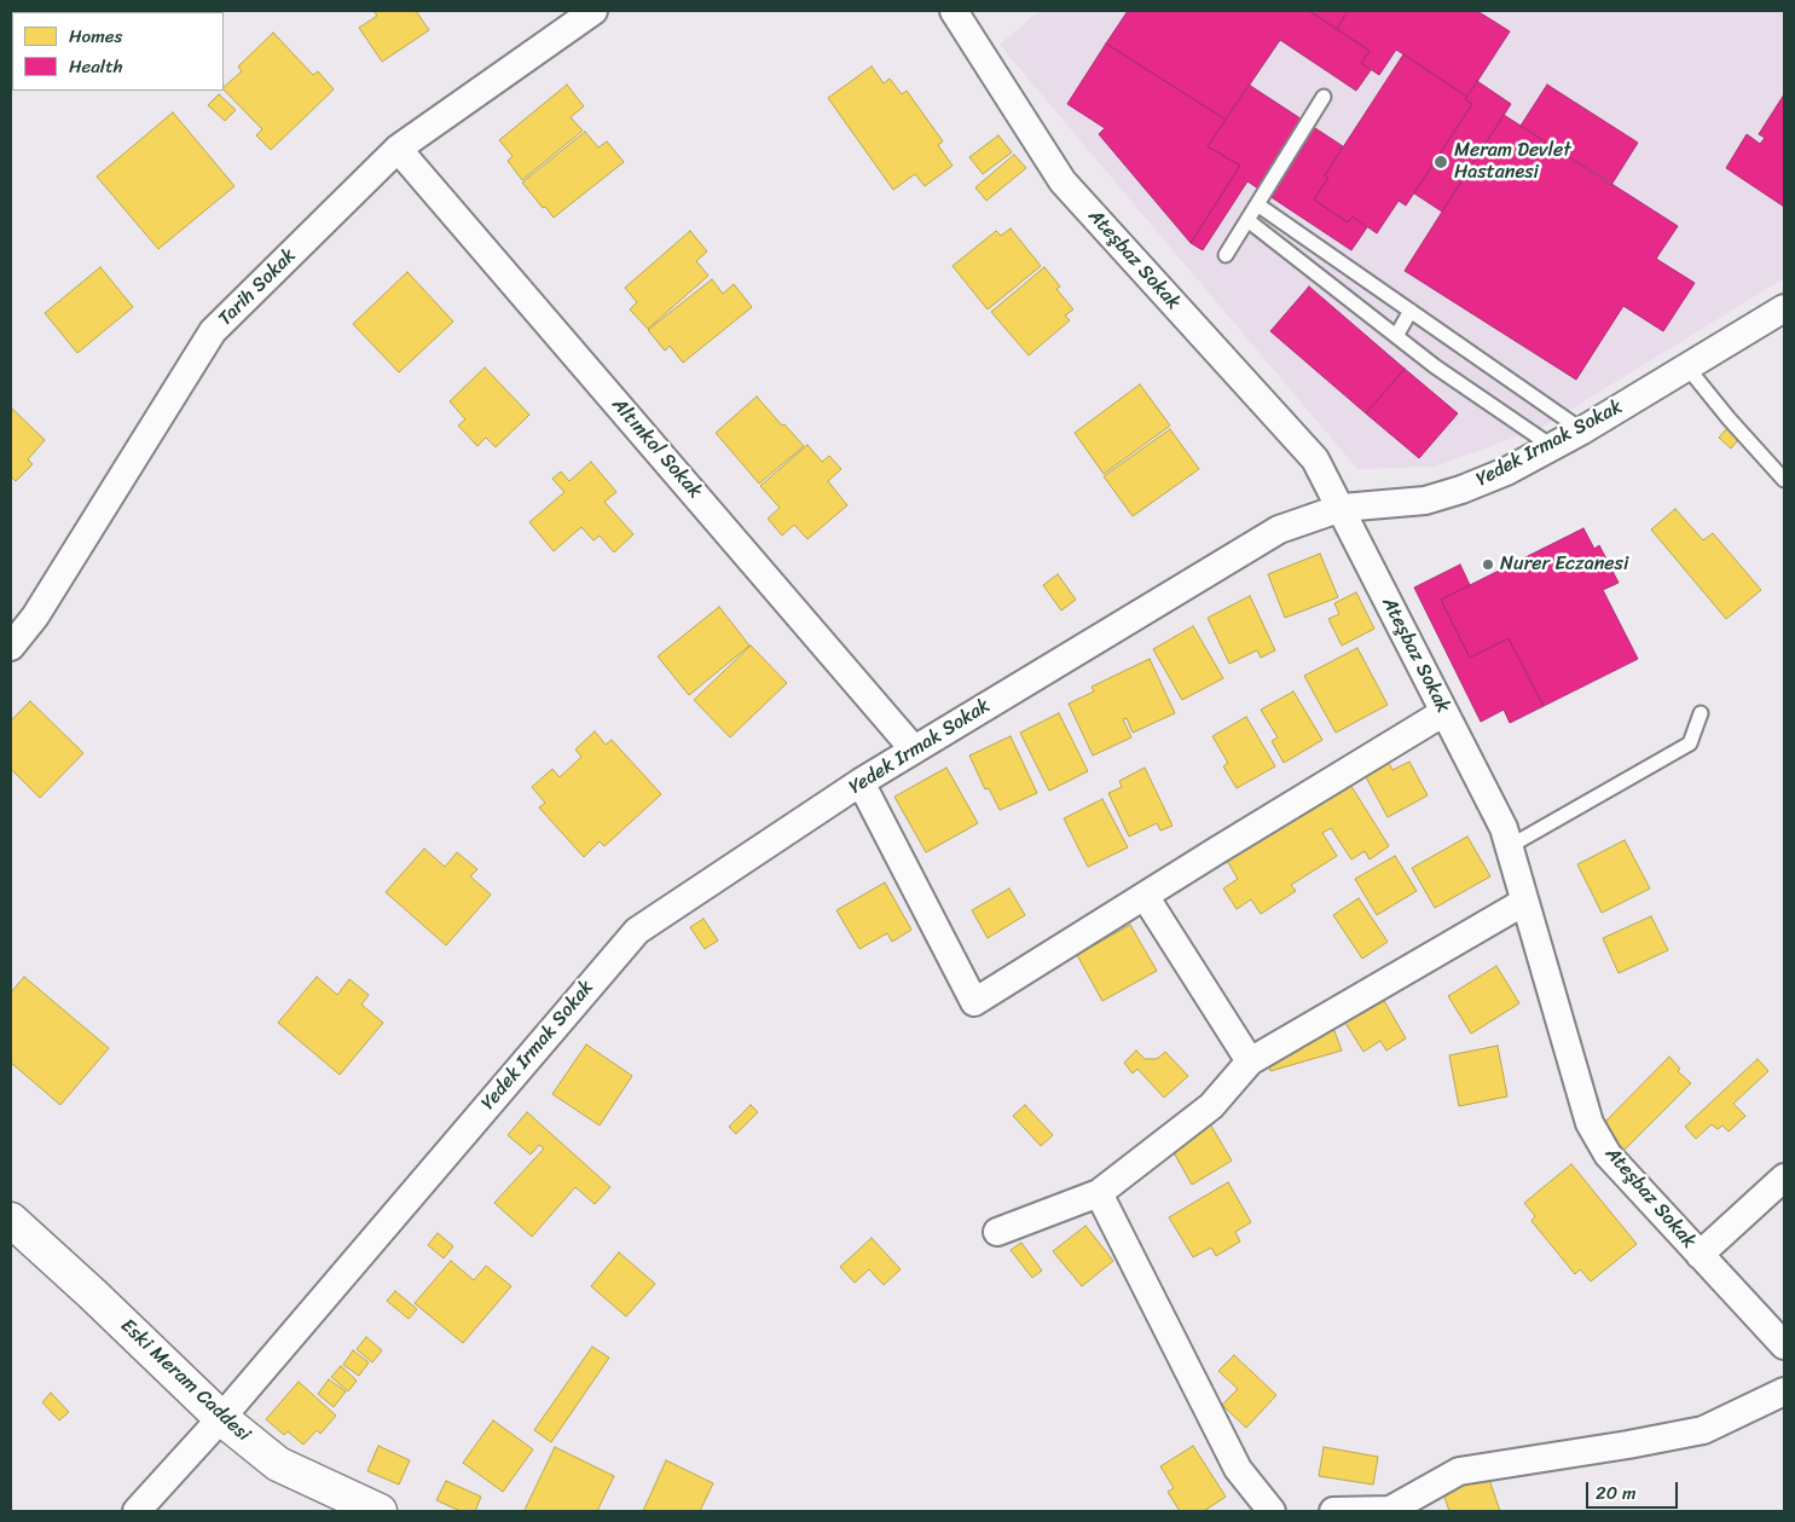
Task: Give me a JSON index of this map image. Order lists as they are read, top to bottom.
{
  "streets": {
    "street": [
      "Ateşbaz Sokak",
      "Tarih Sokak",
      "Yedek Irmak Sokak",
      "Altınkol Sokak",
      "Eski Meram Caddesi"
    ]
  },
  "crossings": [
    ["Ateşbaz Sokak", "Yedek Irmak Sokak"],
    ["Tarih Sokak", "Altınkol Sokak"],
    ["Yedek Irmak Sokak", "Altınkol Sokak"],
    ["Yedek Irmak Sokak", "Eski Meram Caddesi"]
  ],
  "places": ["Meram Devlet Hastanesi", "Nurer Eczanesi"],
  "legend": ["Homes", "Health"],
  "scale_bar": "20 m"
}
